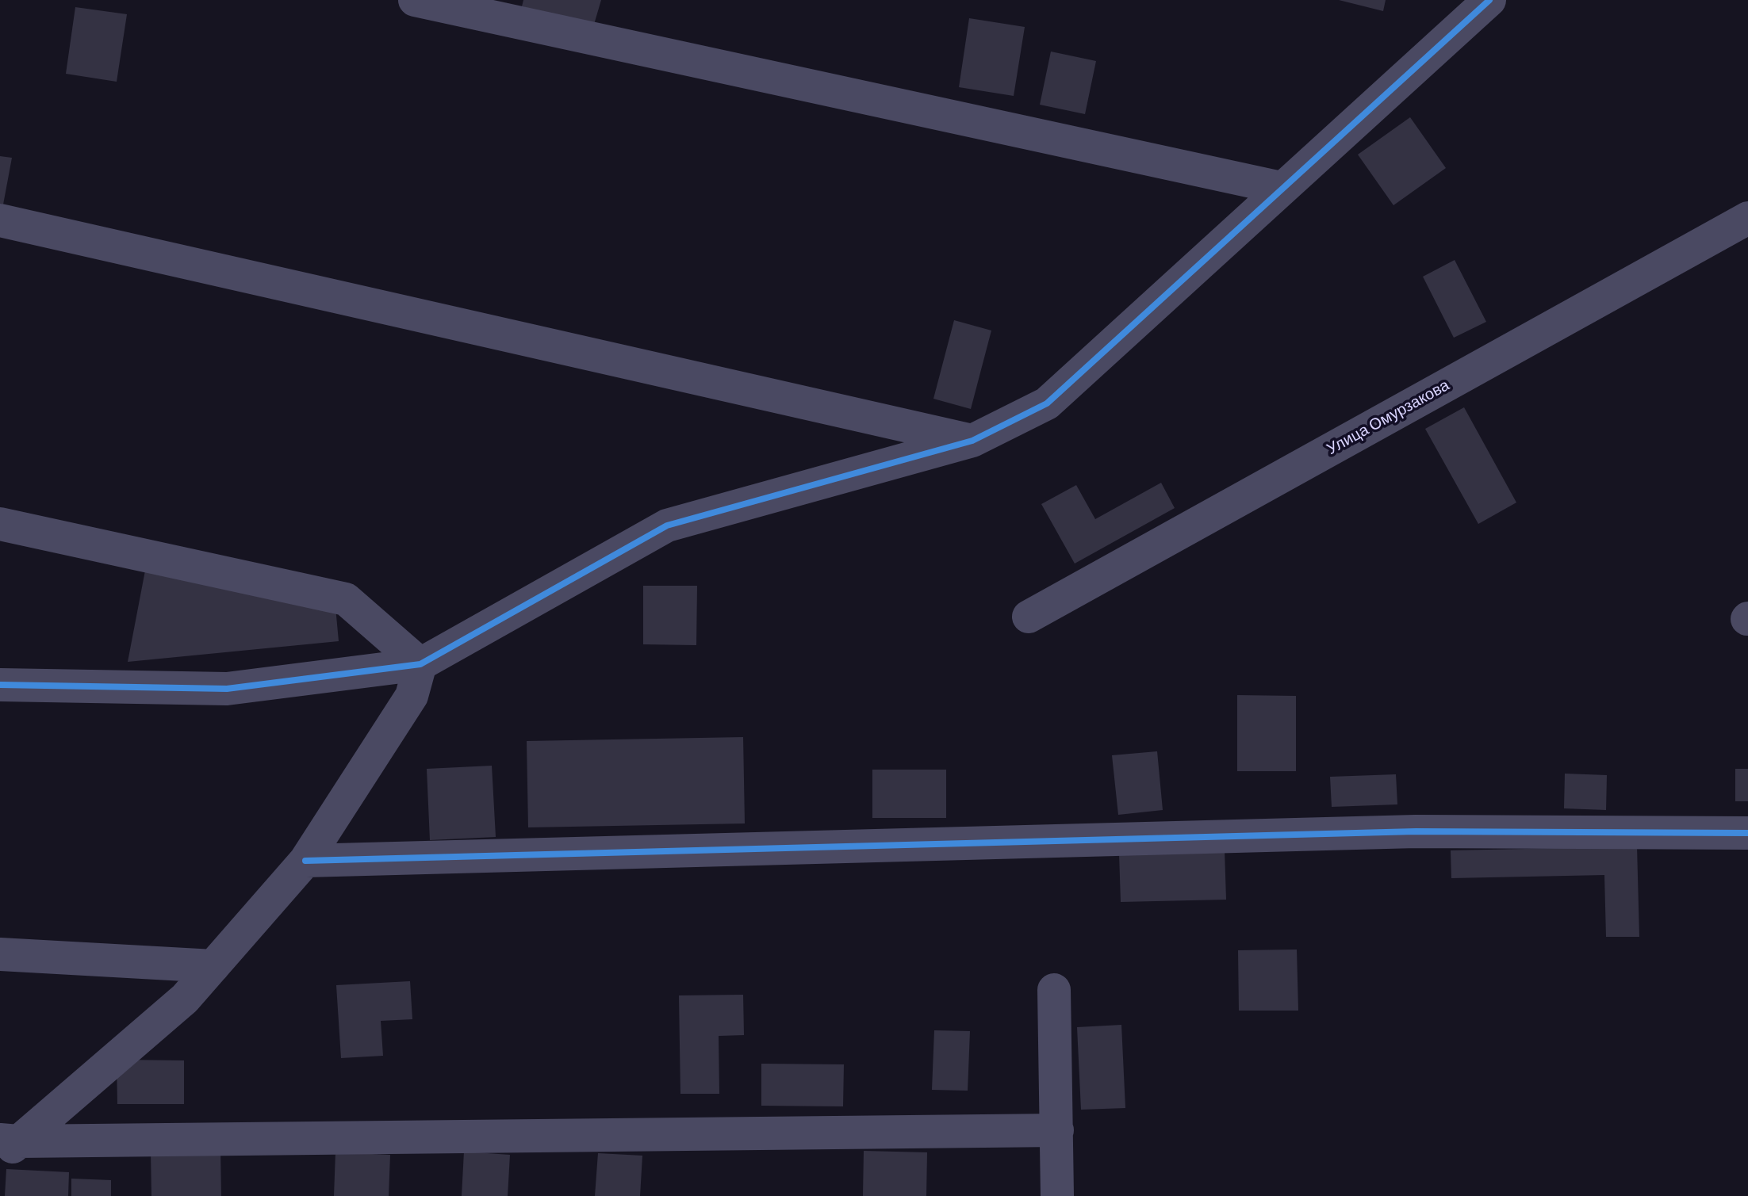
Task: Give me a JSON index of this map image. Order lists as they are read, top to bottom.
{
  "streets": {
    "street": ["Улица Омурзакова"]
  }
}
